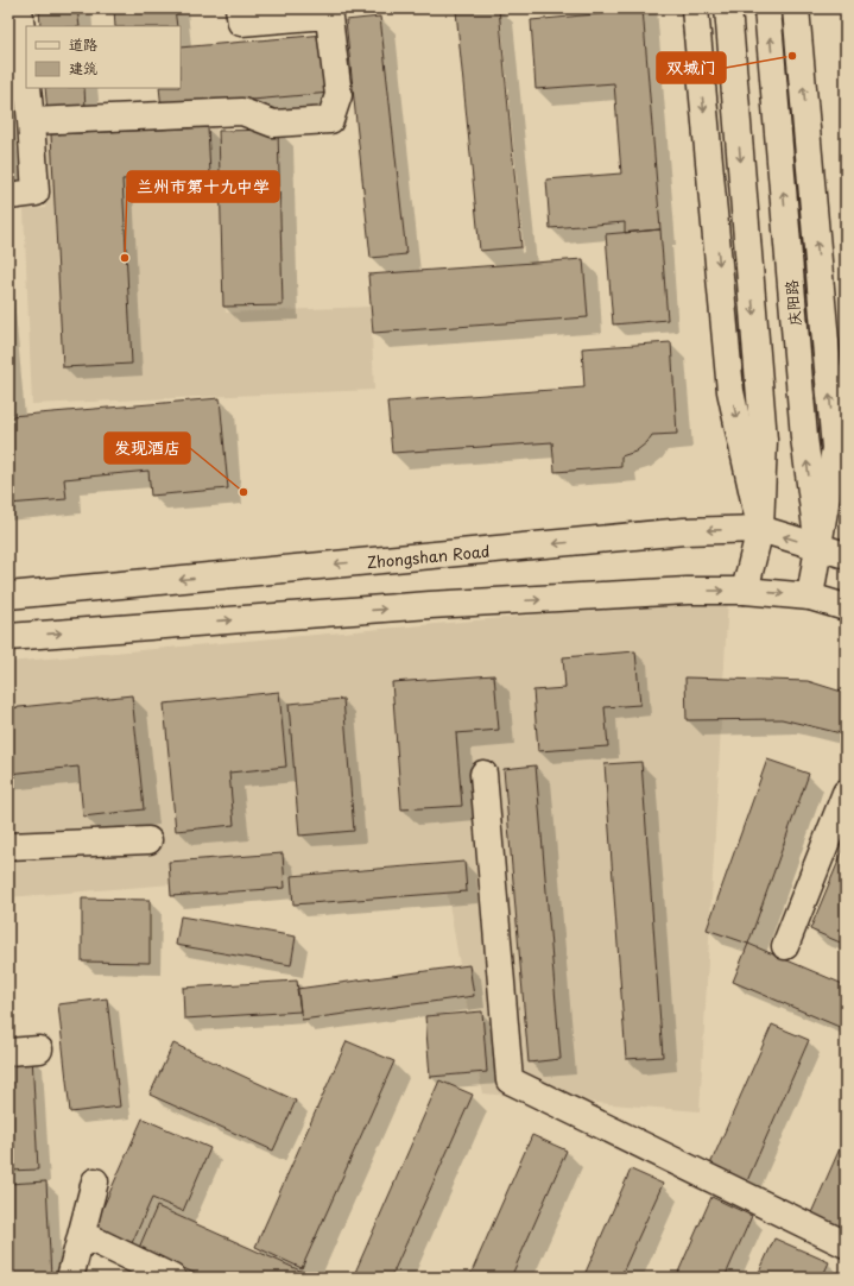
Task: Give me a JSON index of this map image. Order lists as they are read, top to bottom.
{
  "streets": {
    "main road": ["庆阳路", "Zhongshan Road"]
  },
  "crossings": [
    ["庆阳路", "Zhongshan Road"]
  ],
  "places": ["双城门", "兰州市第十九中学", "发现酒店"],
  "legend": ["道路", "建筑"]
}
